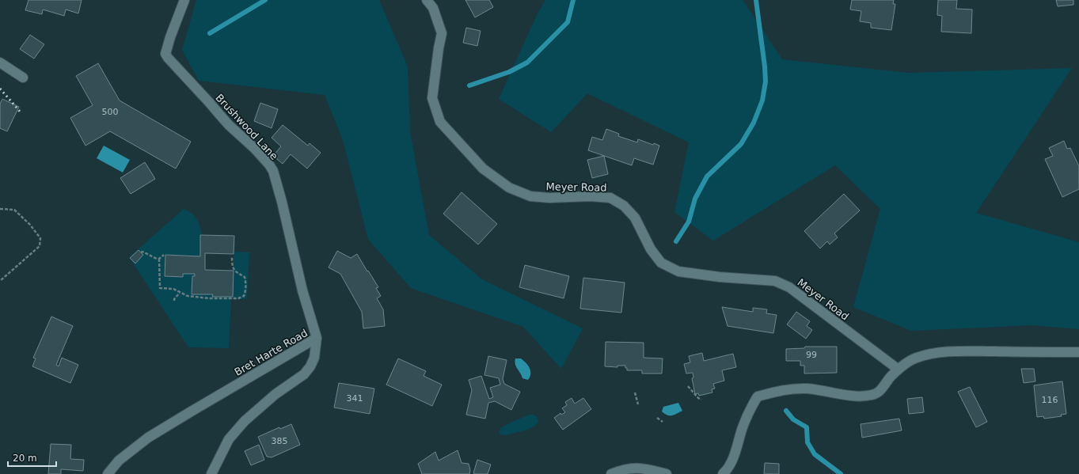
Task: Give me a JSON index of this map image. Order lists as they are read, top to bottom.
{
  "streets": {
    "street": ["Brushwood Lane", "Meyer Road", "Bret Harte Road"]
  },
  "crossings": [
    ["Brushwood Lane", "Bret Harte Road"]
  ],
  "house_numbers": [
    "500",
    "99",
    "341",
    "116",
    "385"
  ],
  "scale_bar": "20 m"
}
